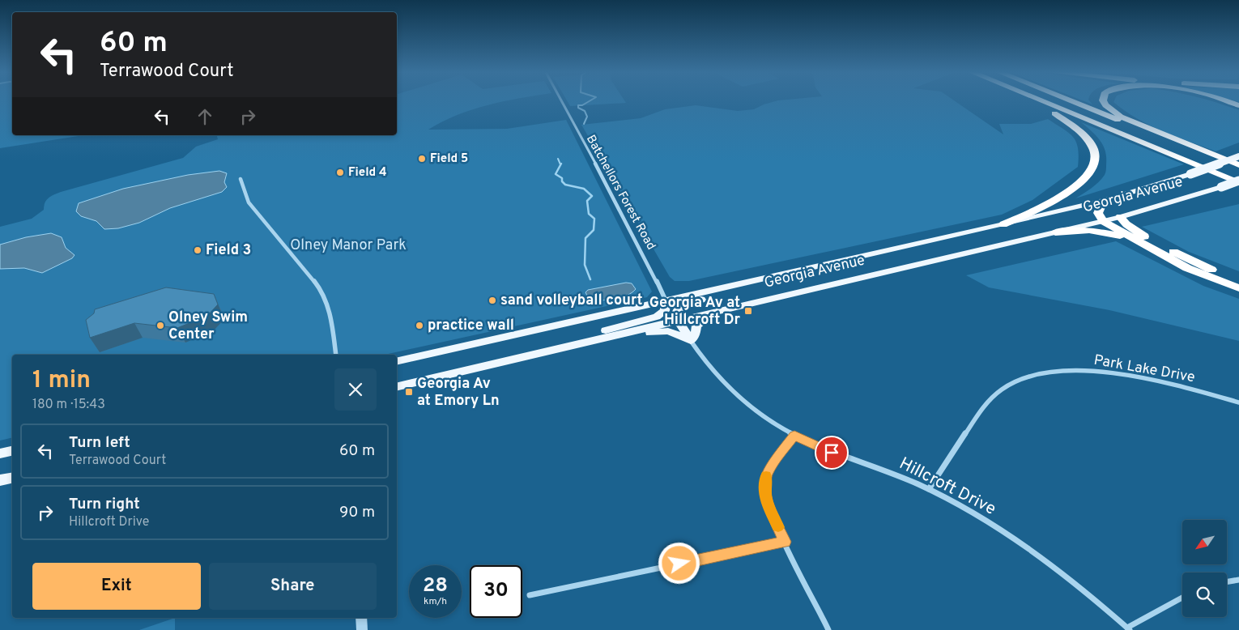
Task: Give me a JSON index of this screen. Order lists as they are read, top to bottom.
{
  "streets": {
    "main road": ["Georgia Avenue"],
    "street": ["Batchellors Forest Road", "Park Lake Drive", "Hillcroft Drive"]
  },
  "crossings": [
    ["Batchellors Forest Road", "Georgia Avenue"],
    ["Park Lake Drive", "Hillcroft Drive"]
  ],
  "parks": ["Olney Manor Park"],
  "places": {
    "other": [
      "Field 5",
      "Field 4",
      "Field 3",
      "sand volleyball court",
      "Olney Swim Center",
      "practice wall"
    ],
    "transit": ["Georgia Av at Hillcroft Dr", "Georgia Av at Emory Ln"]
  },
  "north": "bottom left",
  "page": {
    "turn": ["60 m", "Terrawood Court"],
    "heading": ["1 min", "180 m · 15:43"],
    "list": [
      {
        "name": "Turn left",
        "note": "Terrawood Court",
        "value": "60 m"
      },
      {
        "name": "Turn right",
        "note": "Hillcroft Drive",
        "value": "90 m"
      }
    ],
    "buttons": ["Exit", "Share"],
    "speed": "28 km/h",
    "limit": "30"
  }
}
